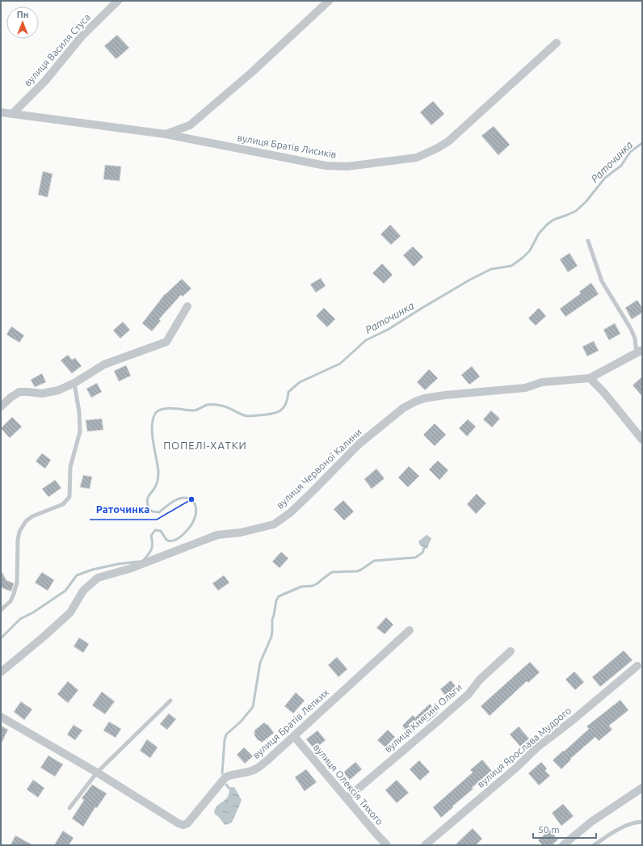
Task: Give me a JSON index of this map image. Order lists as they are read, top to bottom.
{
  "streets": {
    "street": [
      "вулиця Василя Стуса",
      "вулиця Братів Лисиків",
      "вулиця Червоної Калини",
      "вулиця Княгині Ольги",
      "вулиця Братів Лепких",
      "вулиця Ярослава Мудрого",
      "вулиця Олексія Тихого"
    ]
  },
  "crossings": [
    ["вулиця Василя Стуса", "вулиця Братів Лисиків"],
    ["вулиця Княгині Ольги", "вулиця Олексія Тихого"],
    ["вулиця Братів Лепких", "вулиця Олексія Тихого"]
  ],
  "districts": ["ПОПЕЛІ-ХАТКИ"],
  "water": ["Раточинка"],
  "places": ["Раточинка"],
  "scale_bar": "50 m",
  "north": "top"
}
